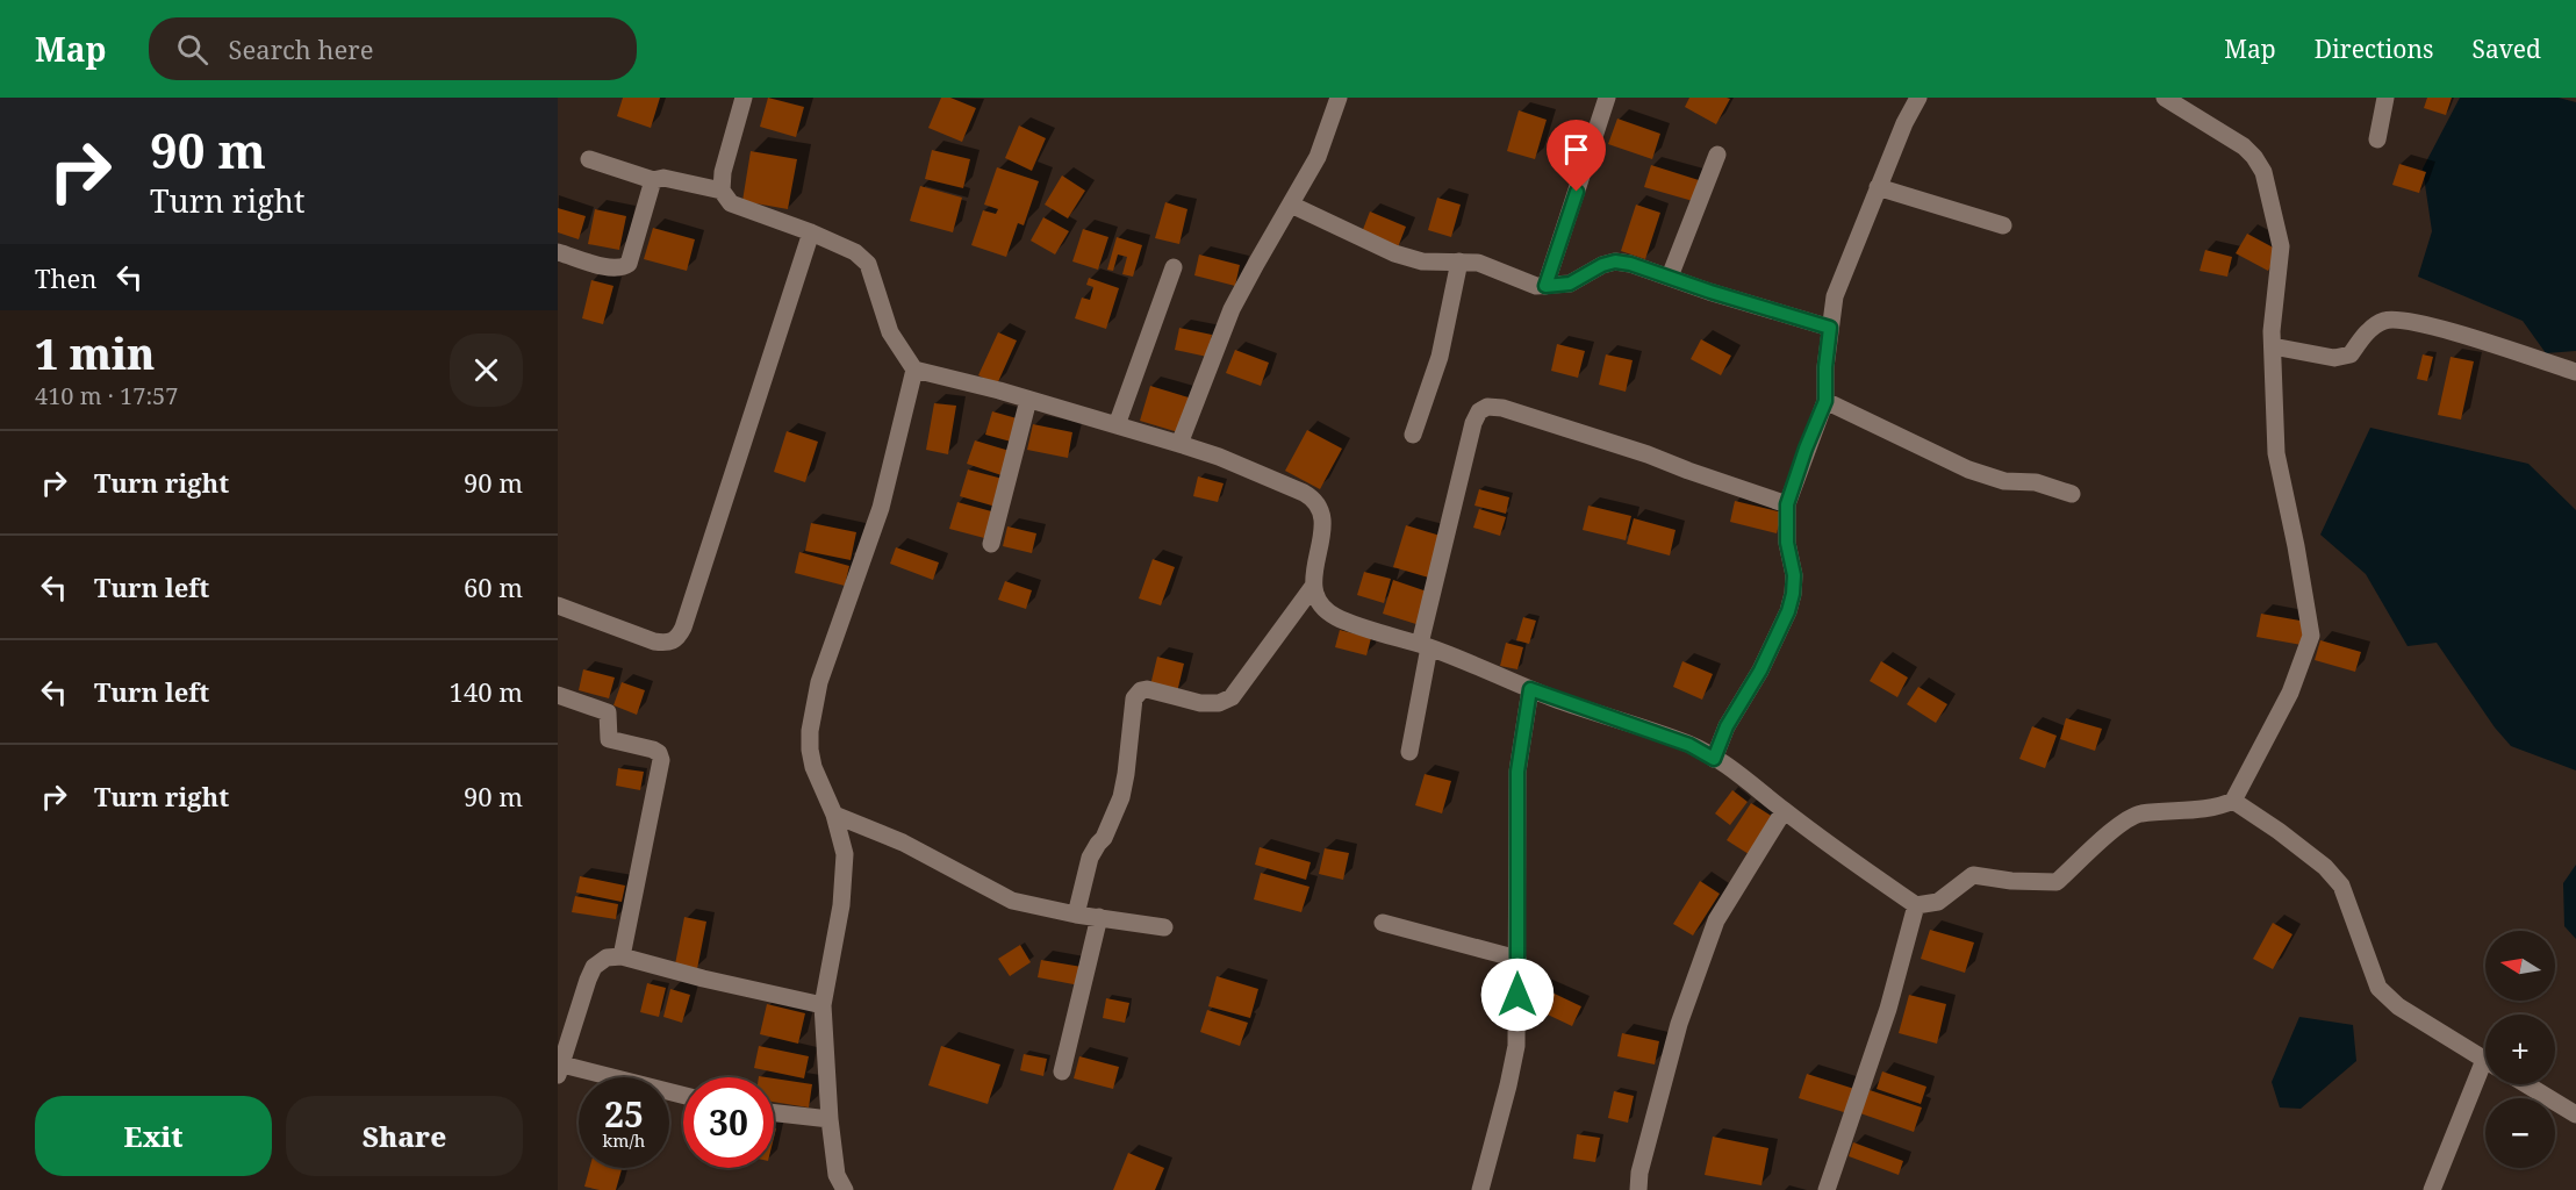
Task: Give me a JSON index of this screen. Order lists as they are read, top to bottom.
{
  "north": "left",
  "page": {
    "header": "Map",
    "search": "Search here",
    "nav": ["Map", "Directions", "Saved"],
    "turn": ["90 m", "Turn right"],
    "then": "Then",
    "heading": ["1 min", "410 m · 17:57"],
    "list": [
      {
        "name": "Turn right",
        "value": "90 m"
      },
      {
        "name": "Turn left",
        "value": "60 m"
      },
      {
        "name": "Turn left",
        "value": "140 m"
      },
      {
        "name": "Turn right",
        "value": "90 m"
      }
    ],
    "map_buttons": ["+", "−"],
    "speed": "25 km/h",
    "limit": "30",
    "buttons": ["Exit", "Share"]
  }
}
